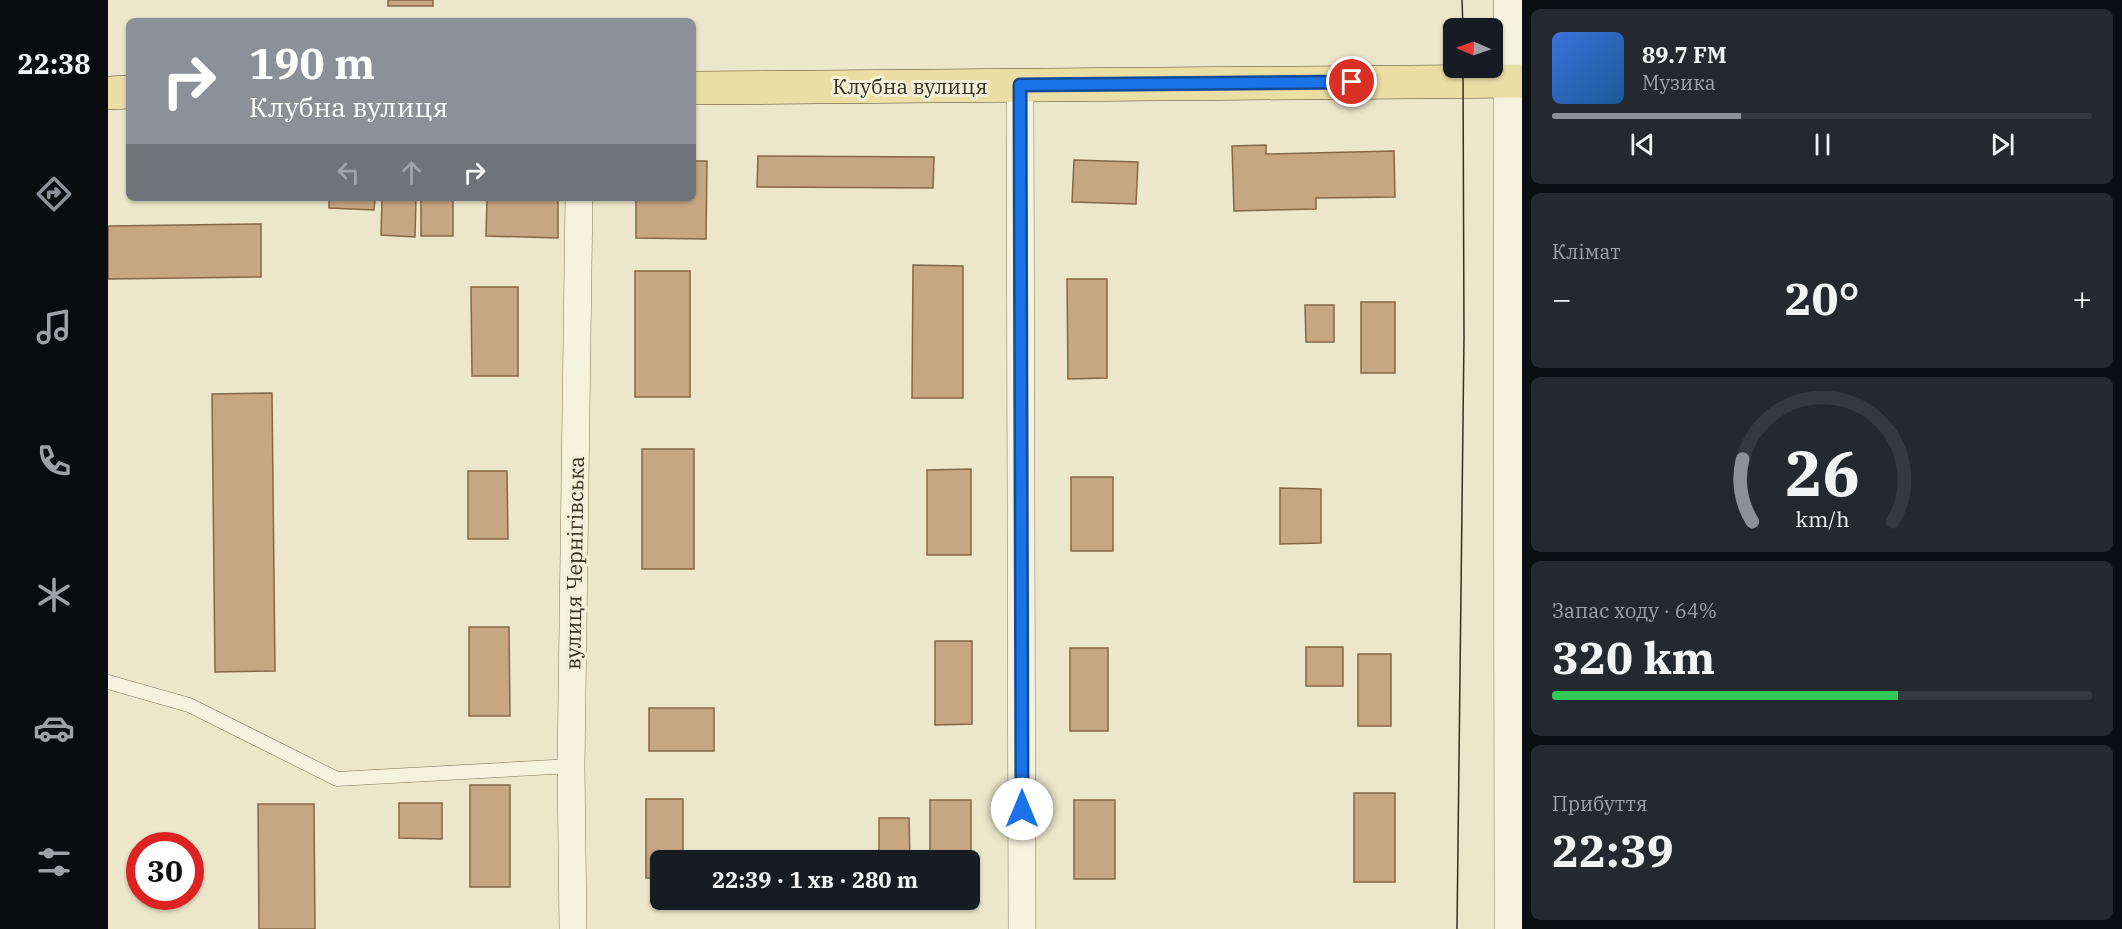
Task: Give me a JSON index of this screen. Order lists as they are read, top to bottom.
{
  "streets": {
    "main road": ["Клубна вулиця"],
    "street": ["вулиця Чернігівська"]
  },
  "north": "left",
  "page": {
    "tabs": "22:38",
    "turn": ["190 m", "Клубна вулиця"],
    "song": ["89.7 FM", "Музика"],
    "tile": [
      "Клімат",
      ["Запас ходу · 64%", "320 km"],
      ["Прибуття", "22:39"]
    ],
    "heat": ["−", "20°", "+"],
    "limit": "30",
    "trip": "22:39 · 1 хв · 280 m",
    "gauge": ["26", "km/h"]
  }
}
